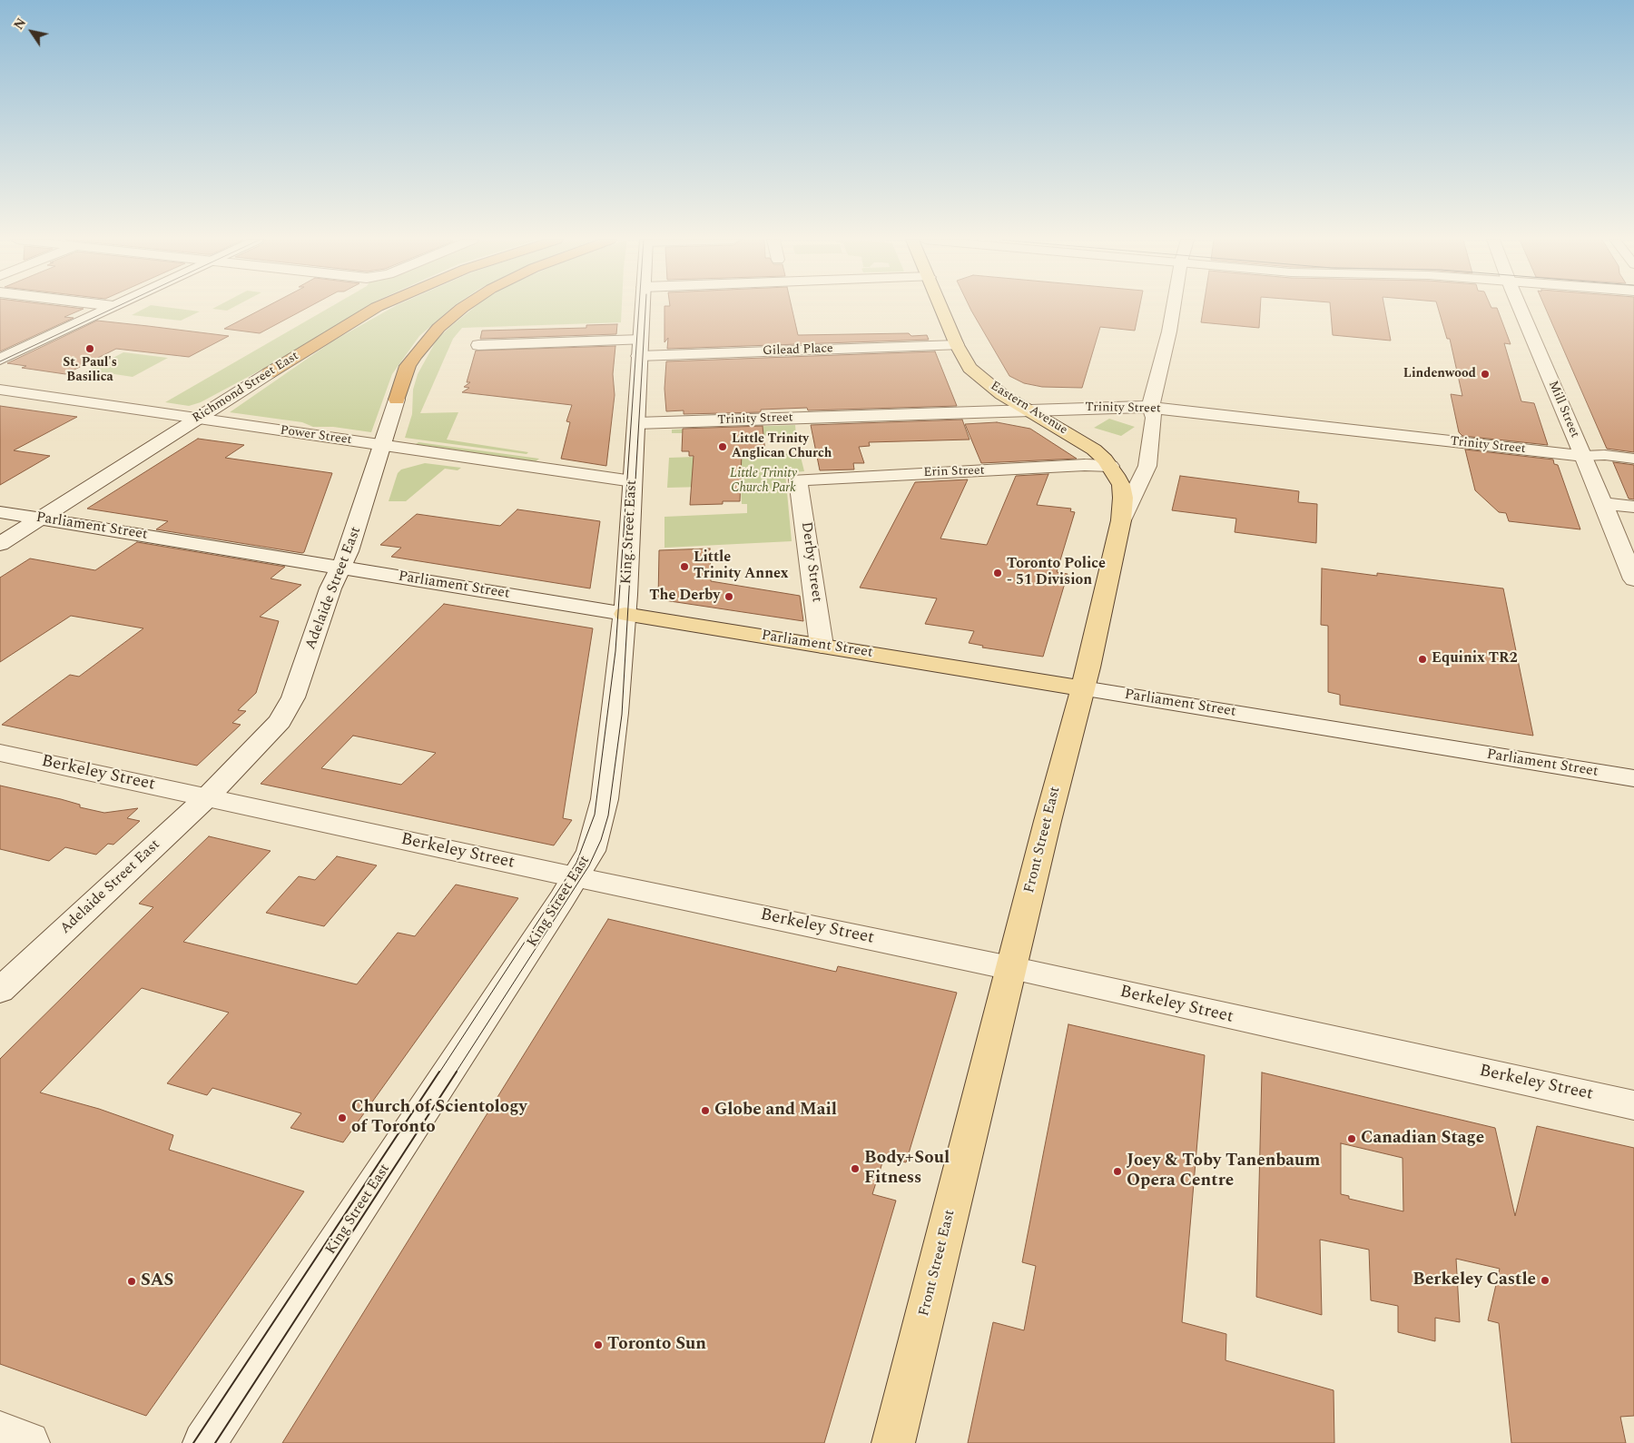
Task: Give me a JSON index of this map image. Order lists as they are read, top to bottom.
{
  "streets": {
    "highway": ["Richmond Street East", "Adelaide Street East"],
    "main road": ["Eastern Avenue", "Parliament Street", "Front Street East"],
    "street": [
      "Gilead Place",
      "Trinity Street",
      "Mill Street",
      "Power Street",
      "Erin Street",
      "King Street East",
      "Derby Street",
      "Berkeley Street"
    ]
  },
  "crossings": [
    ["Gilead Place", "Eastern Avenue"],
    ["Gilead Place", "King Street East"],
    ["Richmond Street East", "Power Street"],
    ["Richmond Street East", "Parliament Street"],
    ["Eastern Avenue", "Trinity Street"],
    ["Eastern Avenue", "Erin Street"],
    ["Eastern Avenue", "Front Street East"],
    ["Trinity Street", "Mill Street"],
    ["Trinity Street", "King Street East"],
    ["Trinity Street", "Front Street East"],
    ["Power Street", "King Street East"],
    ["Power Street", "Adelaide Street East"],
    ["Erin Street", "Derby Street"],
    ["Parliament Street", "King Street East"],
    ["Parliament Street", "Derby Street"],
    ["Parliament Street", "Adelaide Street East"],
    ["Parliament Street", "Front Street East"],
    ["King Street East", "Berkeley Street"],
    ["Adelaide Street East", "Berkeley Street"],
    ["Berkeley Street", "Front Street East"]
  ],
  "parks": ["Little Trinity Church Park"],
  "places": [
    "St. Paul's Basilica",
    "Lindenwood",
    "Little Trinity Anglican Church",
    "Little Trinity Annex",
    "Toronto Police - 51 Division",
    "The Derby",
    "Equinix TR2",
    "Globe and Mail",
    "Church of Scientology of Toronto",
    "Canadian Stage",
    "Body+Soul Fitness",
    "Joey & Toby Tanenbaum Opera Centre",
    "Berkeley Castle",
    "SAS",
    "Toronto Sun"
  ],
  "north": "top left"
}
